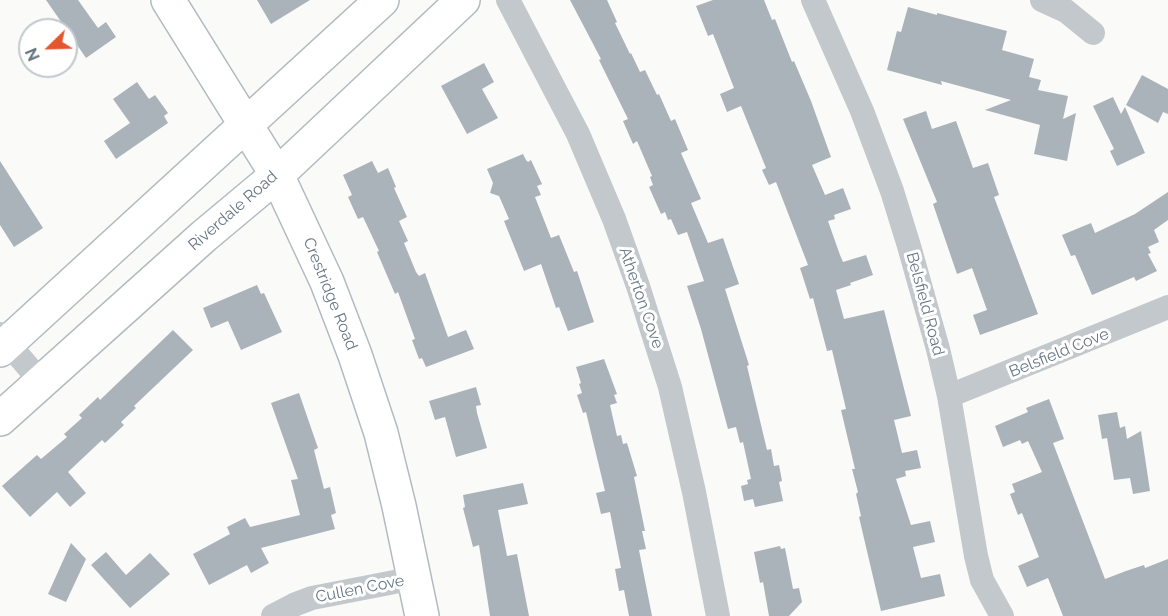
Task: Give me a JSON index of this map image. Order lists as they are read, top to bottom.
{
  "streets": {
    "street": [
      "Riverdale Road",
      "Crestridge Road",
      "Atherton Cove",
      "Belsfield Road",
      "Belsfield Cove",
      "Cullen Cove"
    ]
  },
  "crossings": [
    ["Riverdale Road", "Crestridge Road"],
    ["Crestridge Road", "Cullen Cove"],
    ["Belsfield Road", "Belsfield Cove"]
  ],
  "north": "bottom left"
}
